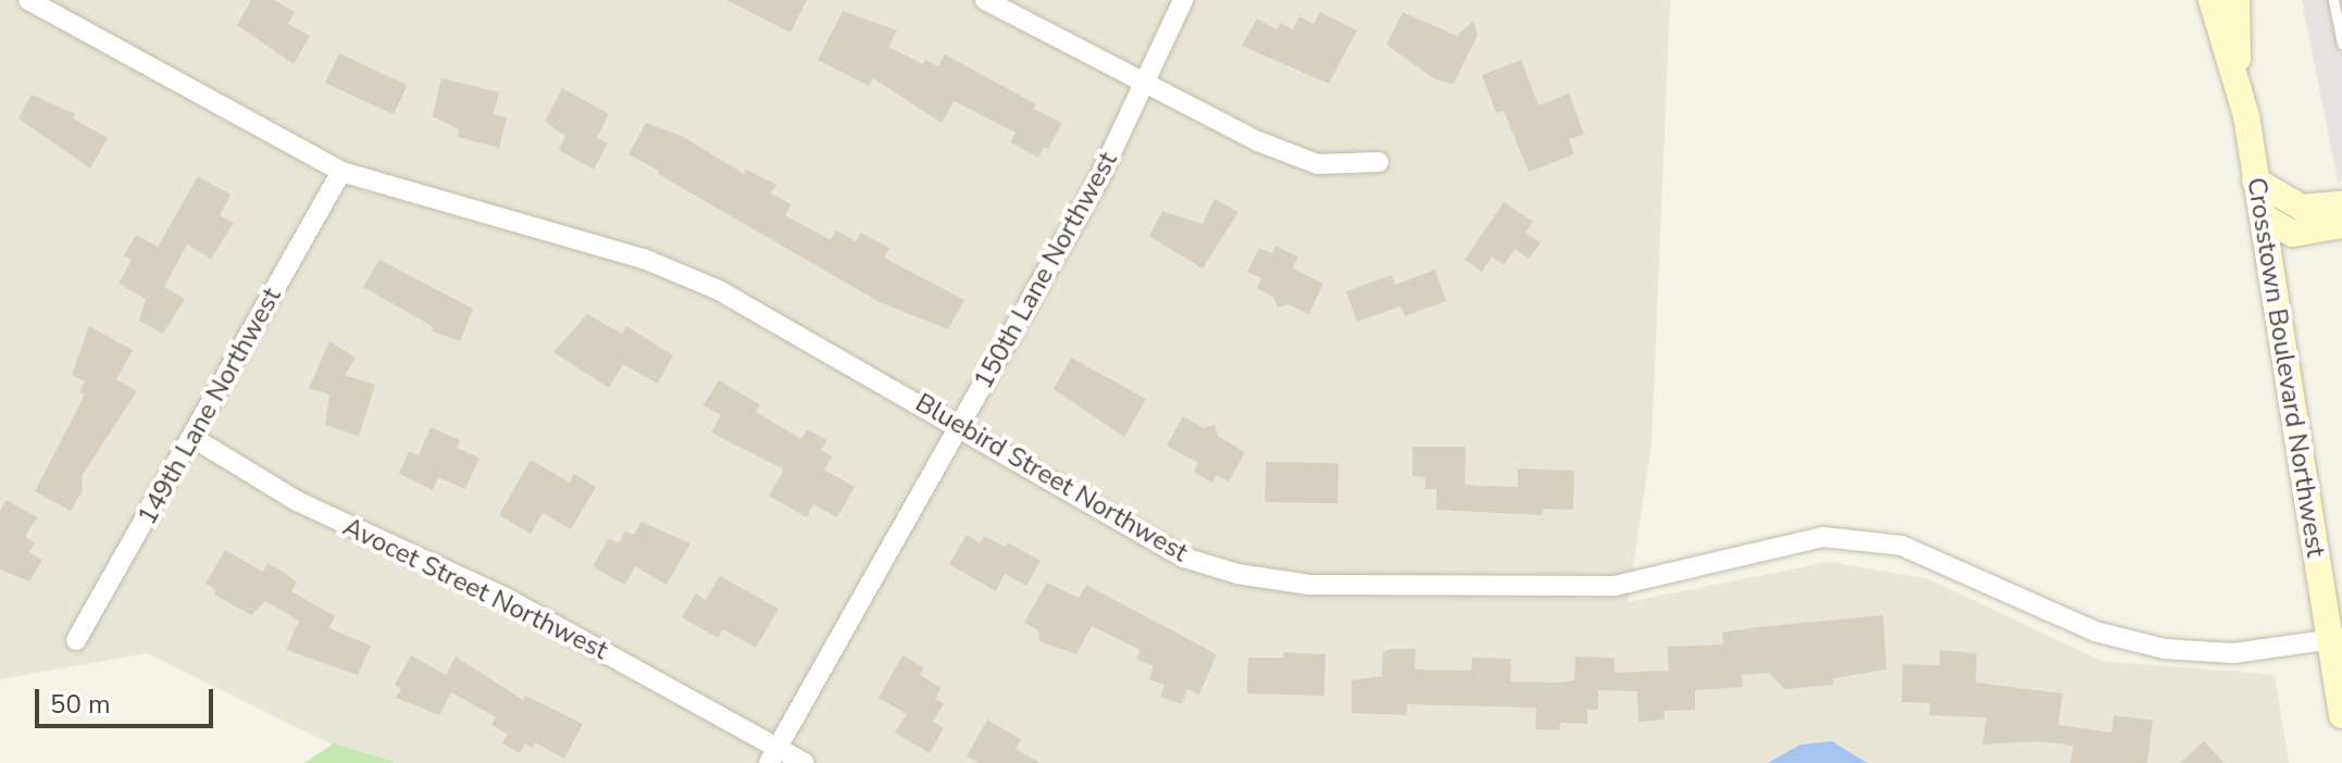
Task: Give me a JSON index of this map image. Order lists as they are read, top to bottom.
{
  "streets": {
    "street": [
      "150th Lane Northwest",
      "Crosstown Boulevard Northwest",
      "149th Lane Northwest",
      "Bluebird Street Northwest",
      "Avocet Street Northwest"
    ]
  },
  "crossings": [
    ["150th Lane Northwest", "Bluebird Street Northwest"],
    ["150th Lane Northwest", "Avocet Street Northwest"],
    ["Crosstown Boulevard Northwest", "Bluebird Street Northwest"],
    ["149th Lane Northwest", "Bluebird Street Northwest"],
    ["149th Lane Northwest", "Avocet Street Northwest"]
  ],
  "scale_bar": "50 m"
}
